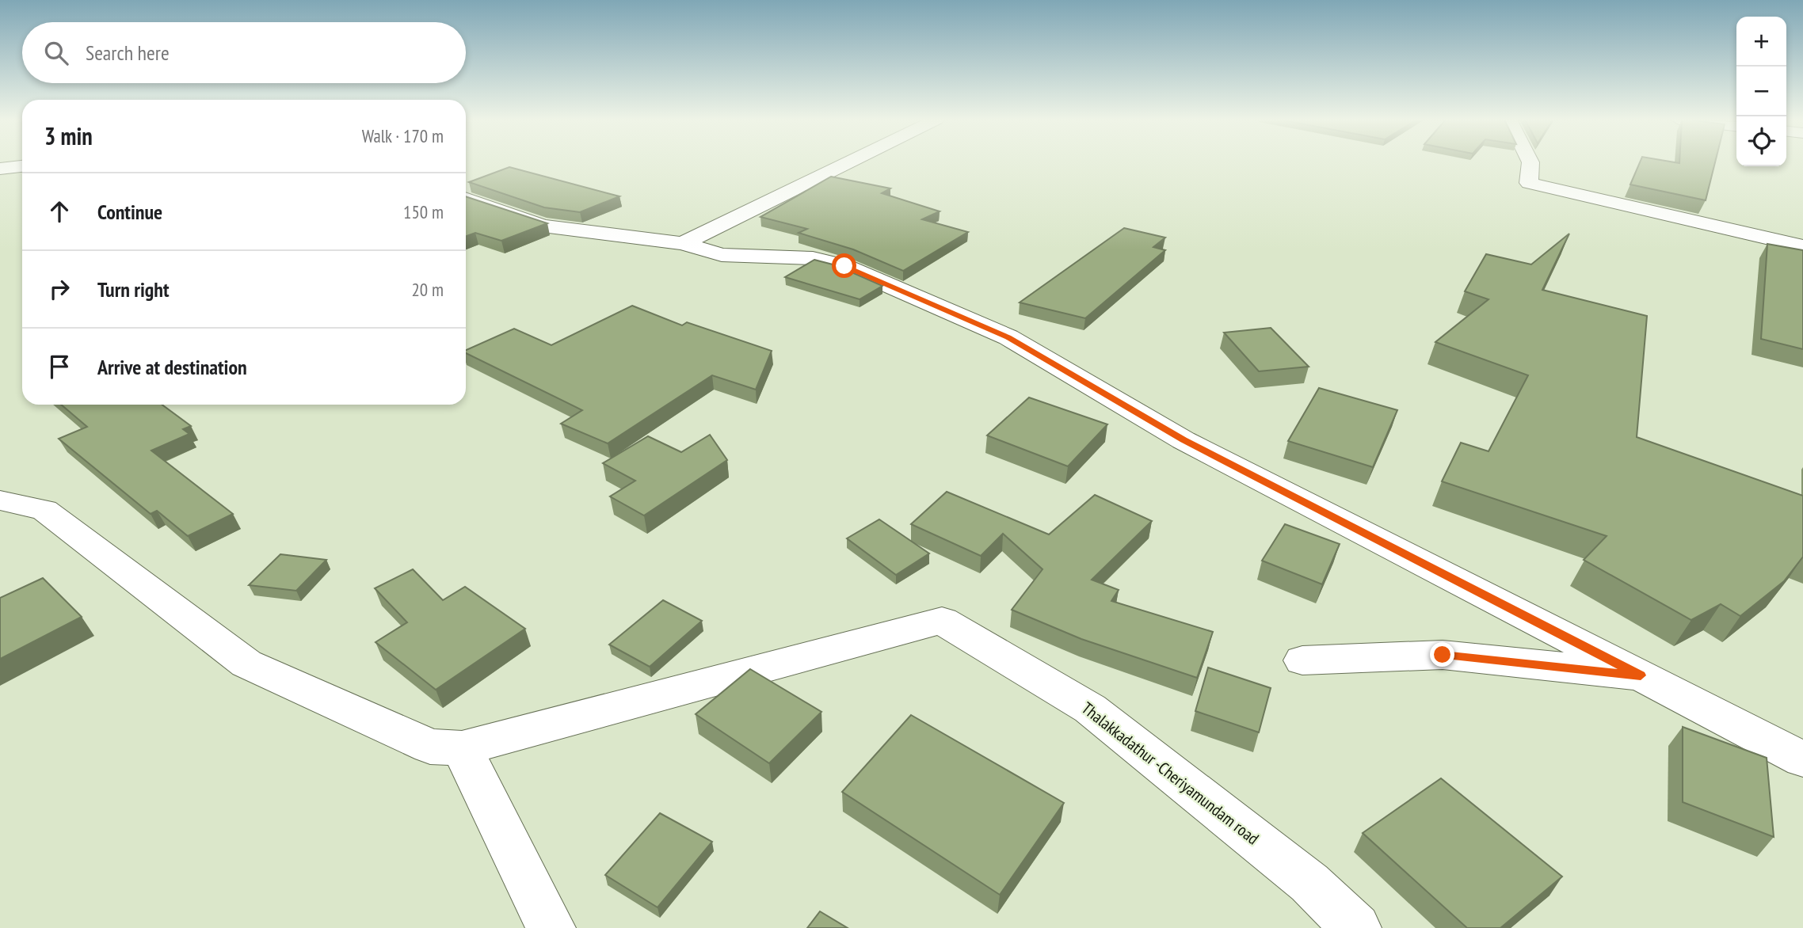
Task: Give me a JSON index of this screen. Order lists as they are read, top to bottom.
{
  "streets": {
    "street": ["Thalakkadathur -Cheriyamundam road"]
  },
  "page": {
    "map_buttons": ["+", "−"],
    "search": "Search here",
    "heading": ["3 min", "Walk · 170 m"],
    "list": [
      ["Continue", "150 m"],
      ["Turn right", "20 m"],
      "Arrive at destination"
    ]
  }
}
